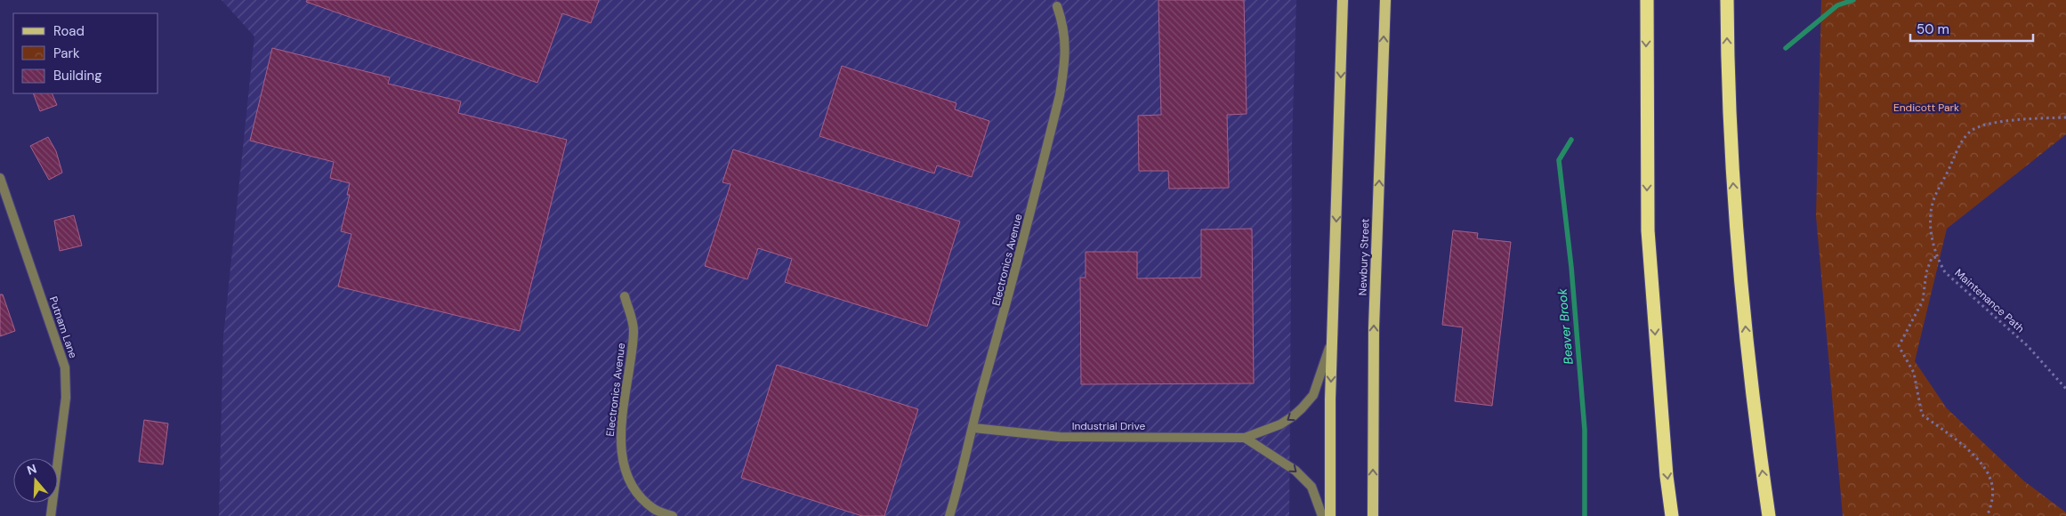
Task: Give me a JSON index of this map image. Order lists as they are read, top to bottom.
{
  "streets": {
    "main road": ["Newbury Street"],
    "street": ["Electronics Avenue", "Putnam Lane", "Industrial Drive"],
    "path": ["Maintenance Path"]
  },
  "crossings": [
    ["Electronics Avenue", "Industrial Drive"]
  ],
  "water": ["Beaver Brook"],
  "parks": ["Endicott Park"],
  "legend": ["Road", "Park", "Building"],
  "scale_bar": "50 m",
  "north": "top"
}
